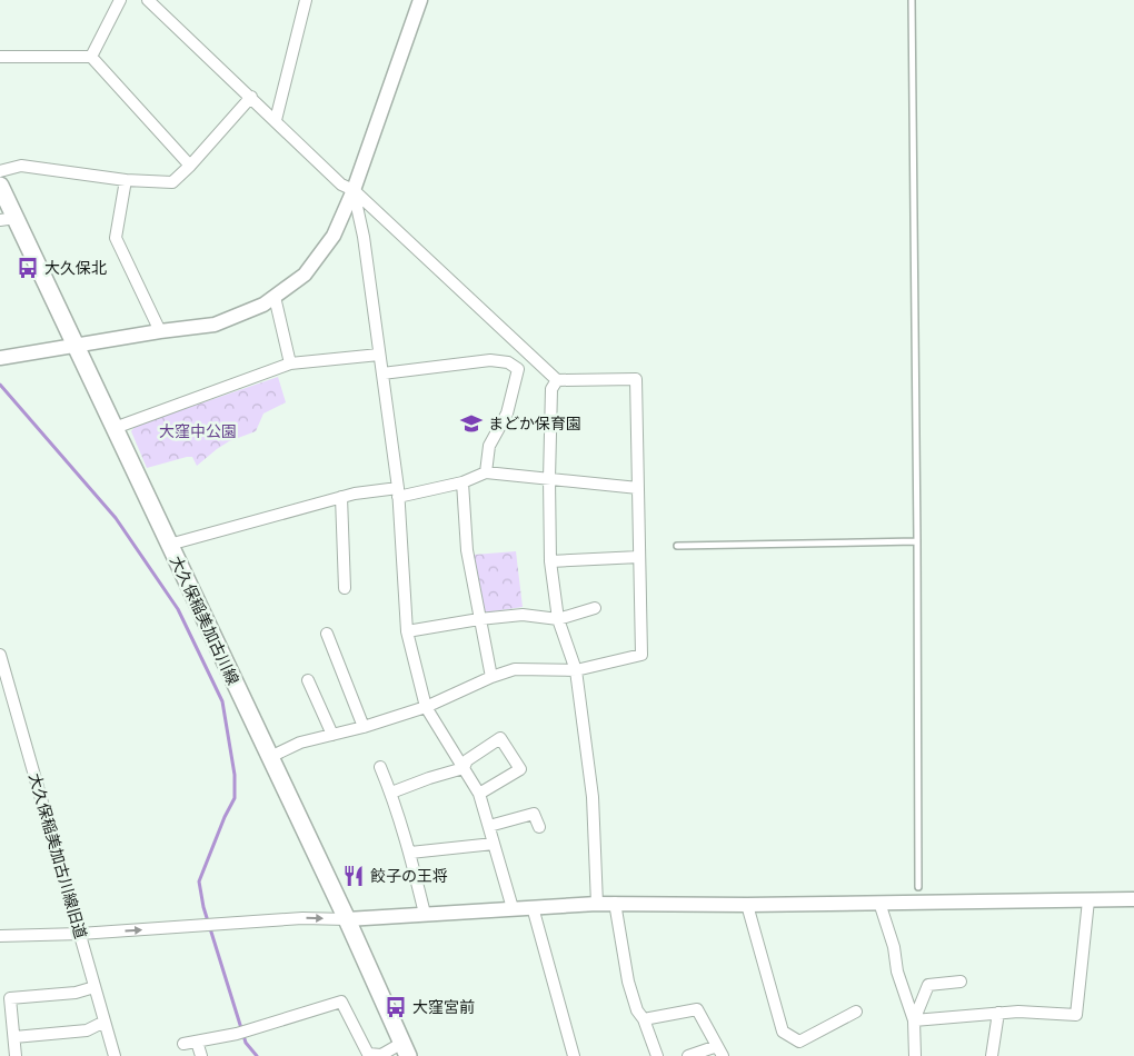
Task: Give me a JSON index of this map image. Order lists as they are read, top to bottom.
{
  "streets": {
    "main road": ["大久保稲美加古川線"],
    "street": ["大久保稲美加古川線旧道"]
  },
  "parks": ["大窪中公園"],
  "places": {
    "bus stop": ["大久保北", "大窪宮前"],
    "school or university": ["まどか保育園"],
    "restaurant": ["餃子の王将"]
  }
}
